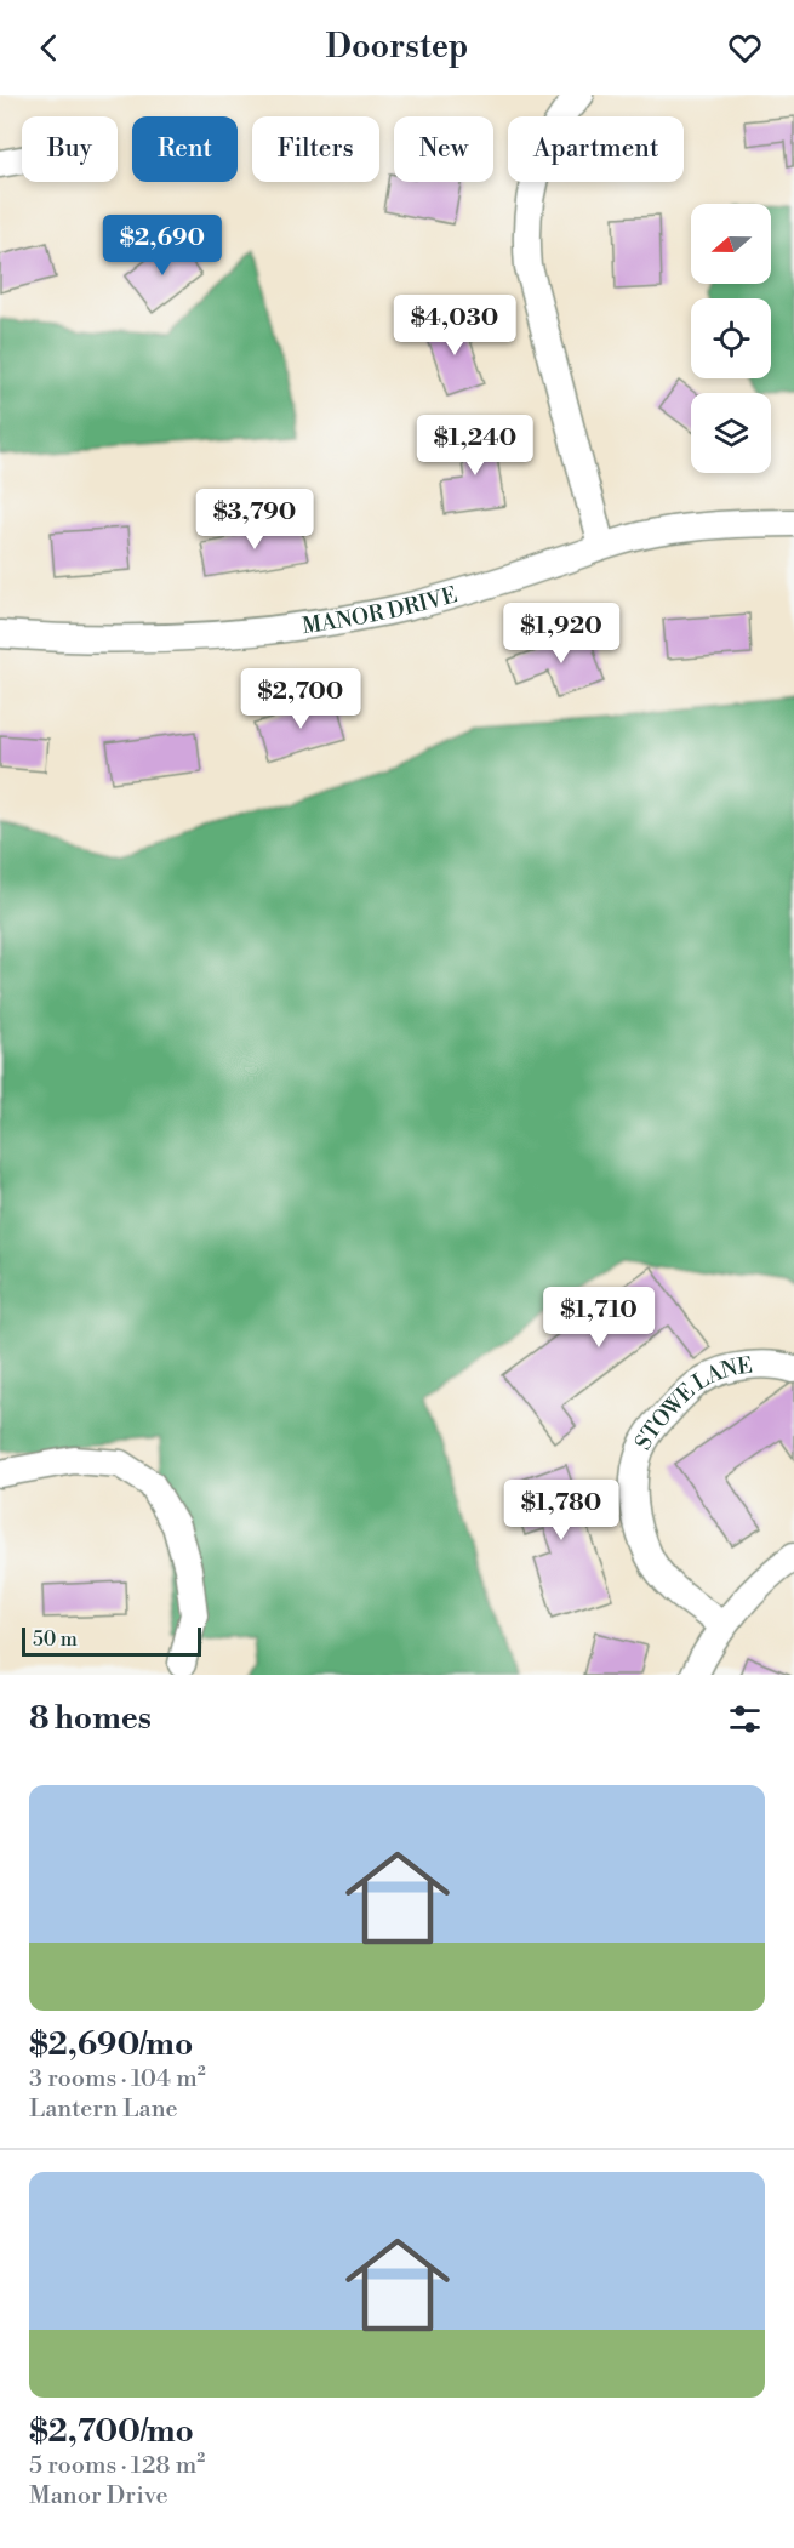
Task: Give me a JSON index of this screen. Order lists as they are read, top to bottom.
{
  "streets": {
    "street": ["MANOR DRIVE", "STOWE LANE"]
  },
  "scale_bar": "50 m",
  "north": "left",
  "page": {
    "header": "Doorstep",
    "chip": [
      "Buy",
      "Rent",
      "Filters",
      "New",
      "Apartment"
    ],
    "price": [
      "$2,690",
      "$4,030",
      "$1,240",
      "$3,790",
      "$1,920",
      "$2,700",
      "$1,710",
      "$1,780"
    ],
    "scale": "50 m",
    "heading": "8 homes",
    "list": [
      {
        "name": "$2,690/mo",
        "note": "3 rooms · 104 m² · Lantern Lane"
      },
      {
        "name": "$2,700/mo",
        "note": "5 rooms · 128 m² · Manor Drive"
      }
    ]
  }
}
